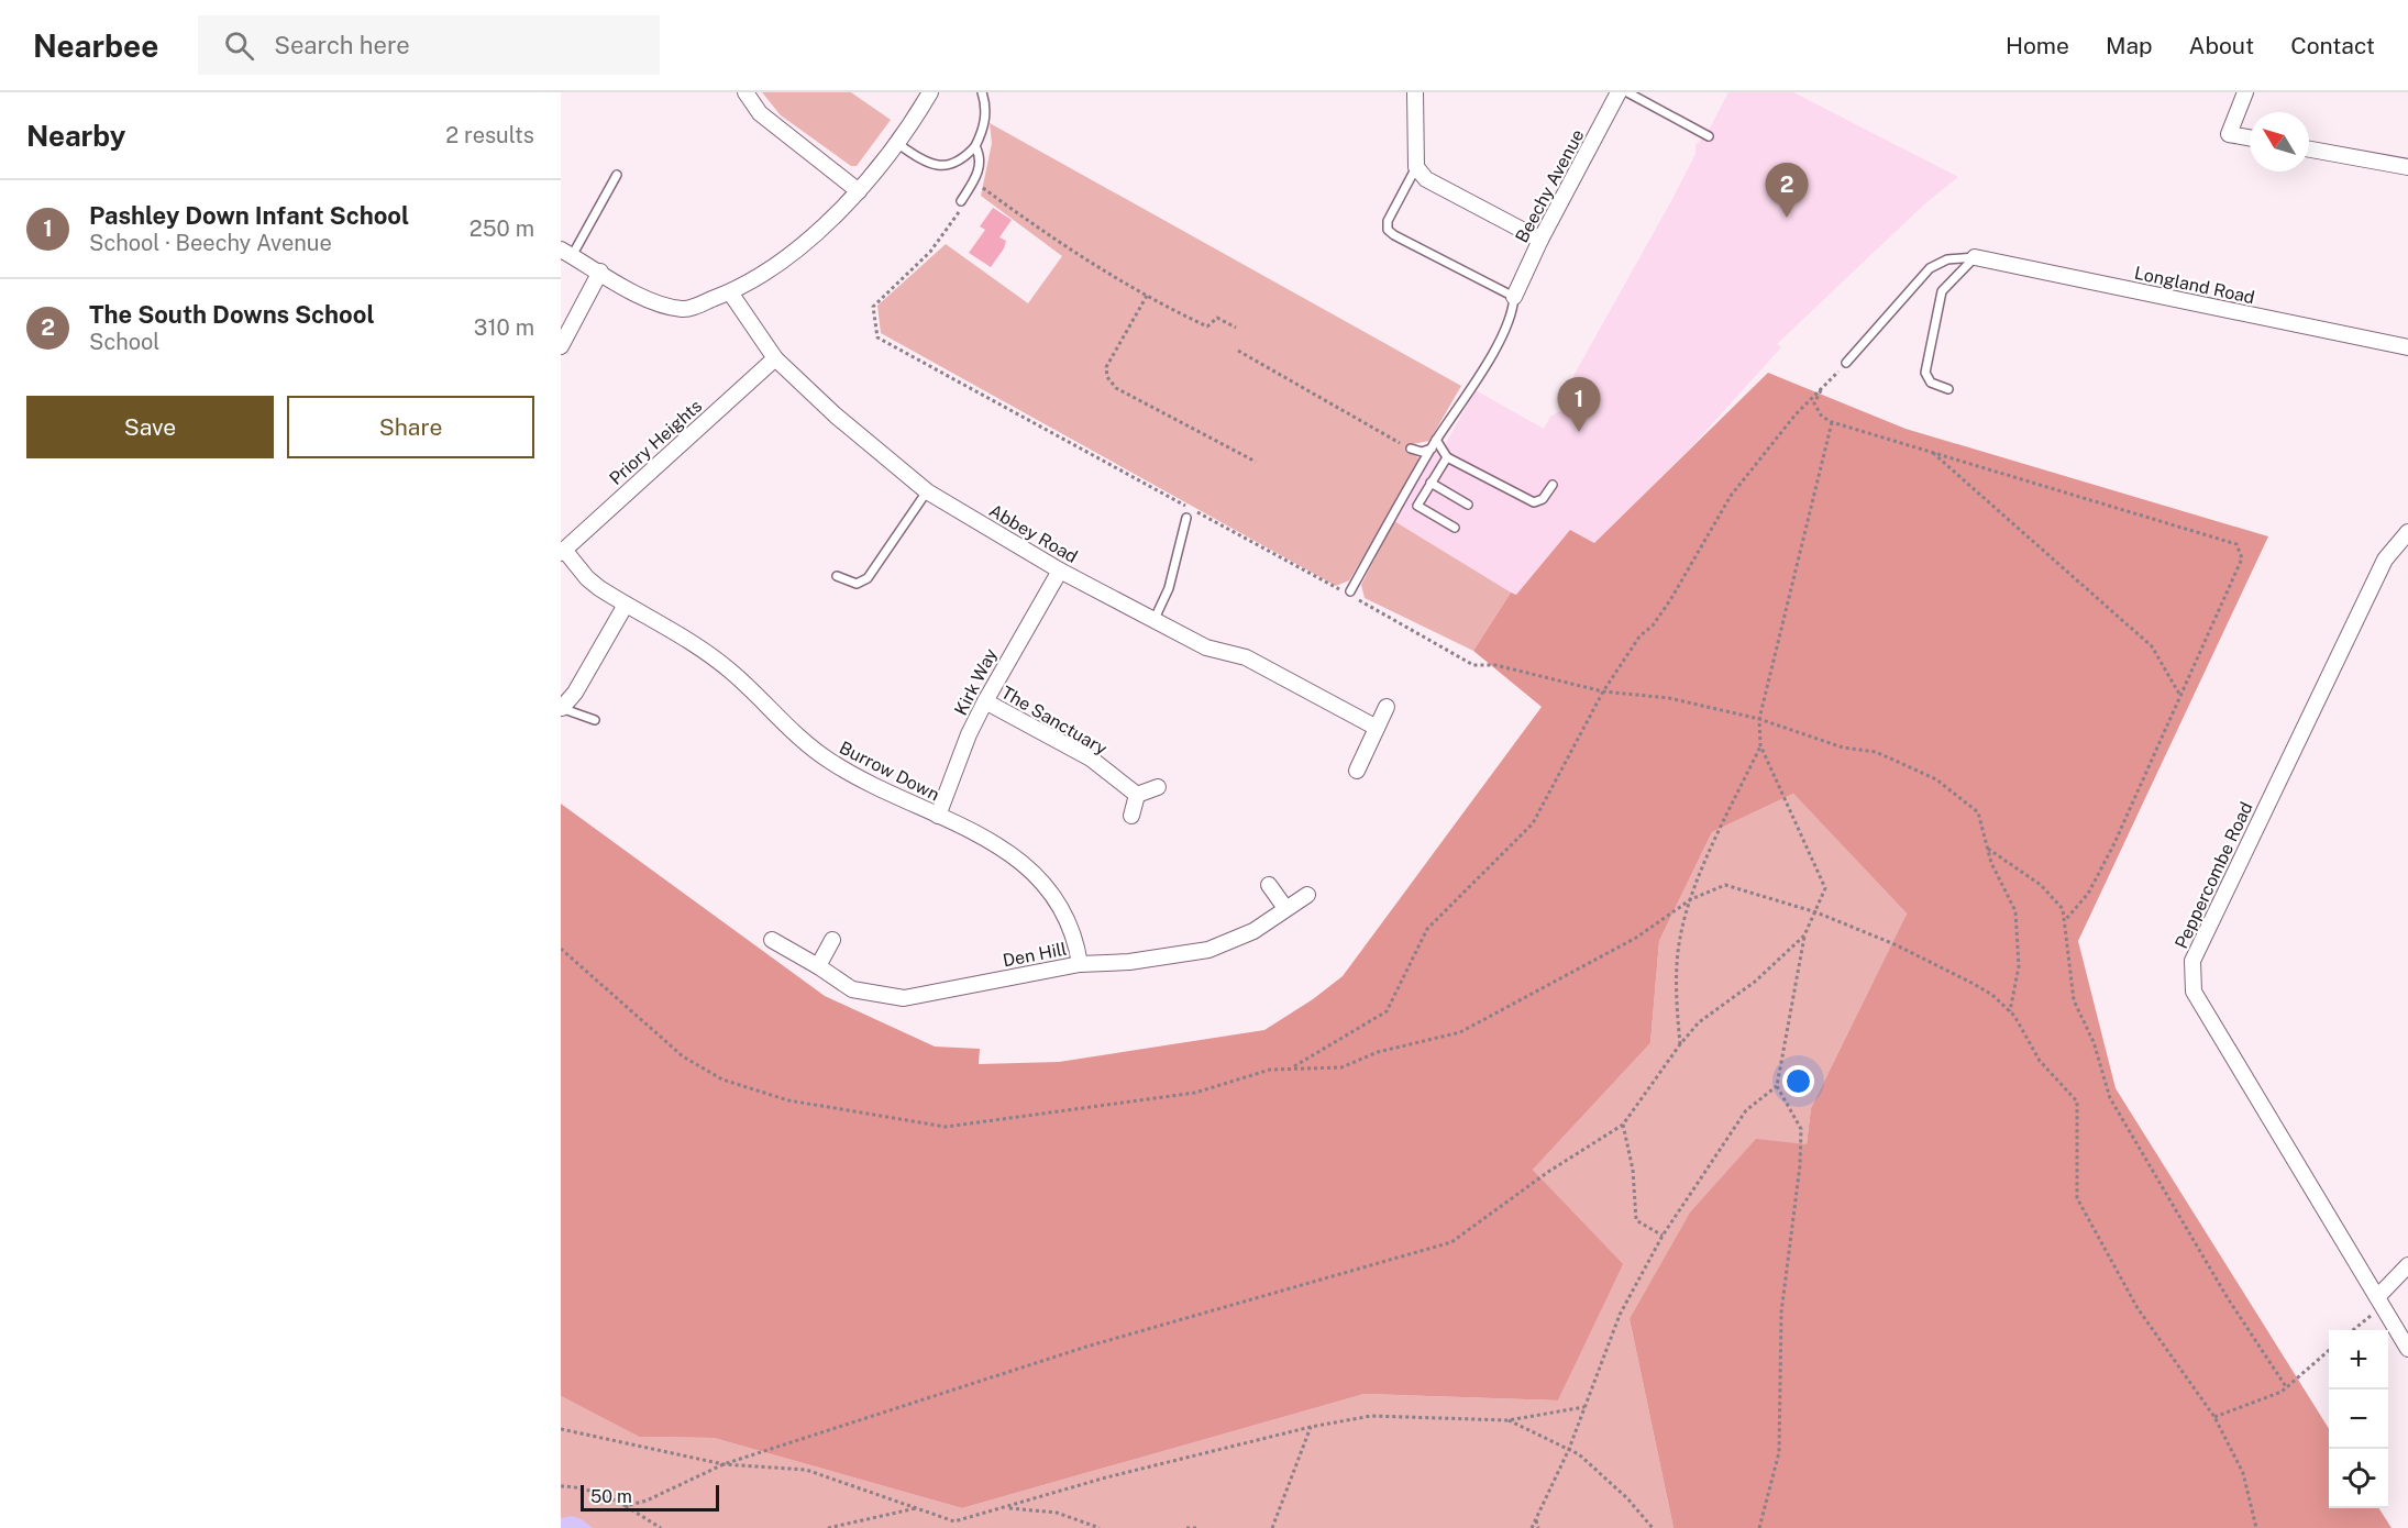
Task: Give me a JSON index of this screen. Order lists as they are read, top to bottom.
{
  "streets": {
    "street": [
      "Beechy Avenue",
      "Longland Road",
      "Priory Heights",
      "Abbey Road",
      "Kirk Way",
      "The Sanctuary",
      "Burrow Down",
      "Peppercombe Road",
      "Den Hill"
    ]
  },
  "crossings": [
    ["Priory Heights", "Abbey Road"],
    ["Priory Heights", "Burrow Down"],
    ["Abbey Road", "Kirk Way"],
    ["Kirk Way", "The Sanctuary"],
    ["Kirk Way", "Burrow Down"],
    ["Burrow Down", "Den Hill"]
  ],
  "scale_bar": "50 m",
  "north": "top left",
  "page": {
    "header": "Nearbee",
    "search": "Search here",
    "nav": [
      "Home",
      "Map",
      "About",
      "Contact"
    ],
    "heading": ["Nearby", "2 results"],
    "pins": ["2", "1"],
    "list": [
      {
        "mark": "1",
        "name": "Pashley Down Infant School",
        "note": "School · Beechy Avenue",
        "value": "250 m"
      },
      {
        "mark": "2",
        "name": "The South Downs School",
        "note": "School",
        "value": "310 m"
      }
    ],
    "buttons": ["Save", "Share"],
    "map_buttons": ["+", "−"],
    "scale": "50 m"
  }
}
